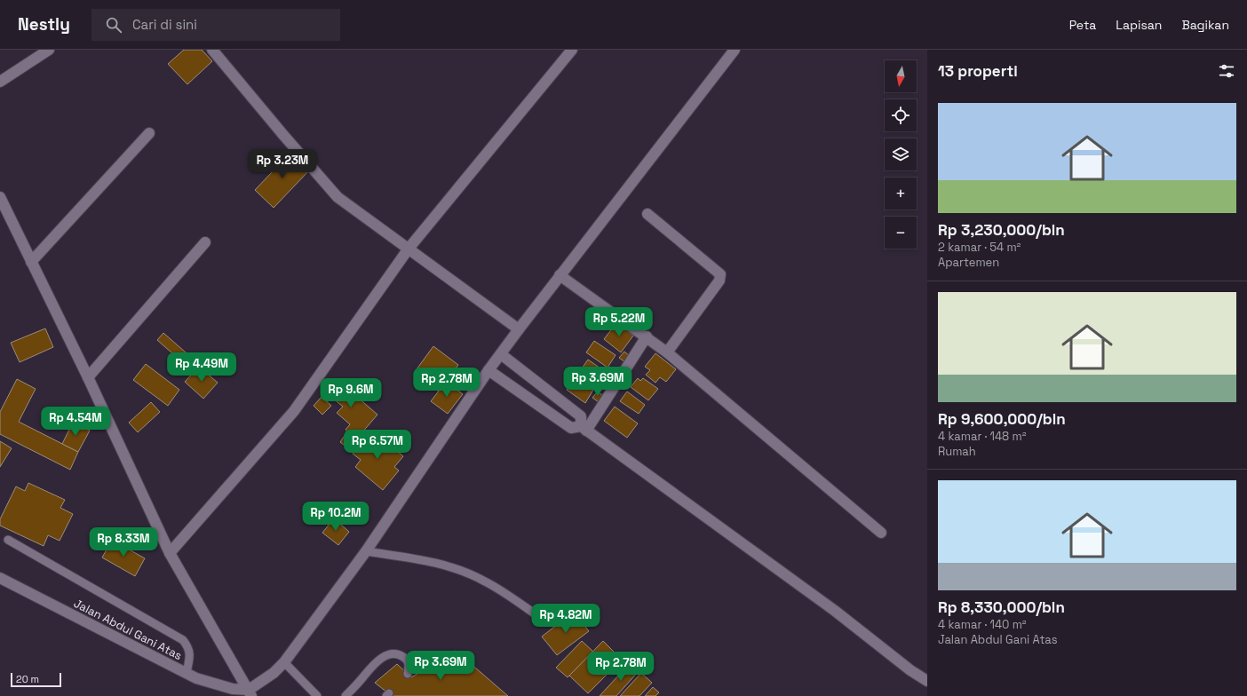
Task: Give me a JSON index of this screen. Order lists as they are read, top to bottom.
{
  "streets": {
    "street": ["Jalan Abdul Gani Atas"]
  },
  "scale_bar": "20 m",
  "north": "bottom",
  "page": {
    "header": "Nestly",
    "search": "Cari di sini",
    "nav": ["Peta", "Lapisan", "Bagikan"],
    "heading": "13 properti",
    "map_buttons": ["+", "−"],
    "list": [
      {
        "name": "Rp 3,230,000/bln",
        "note": "2 kamar · 54 m² · Apartemen"
      },
      {
        "name": "Rp 9,600,000/bln",
        "note": "4 kamar · 148 m² · Rumah"
      },
      {
        "name": "Rp 8,330,000/bln",
        "note": "4 kamar · 140 m² · Jalan Abdul Gani Atas"
      }
    ],
    "price": [
      "Rp 3.23M",
      "Rp 5.22M",
      "Rp 4.49M",
      "Rp 3.69M",
      "Rp 2.78M",
      "Rp 9.6M",
      "Rp 4.54M",
      "Rp 6.57M",
      "Rp 10.2M",
      "Rp 8.33M",
      "Rp 4.82M",
      "Rp 3.69M",
      "Rp 2.78M"
    ],
    "scale": "20 m"
  }
}
